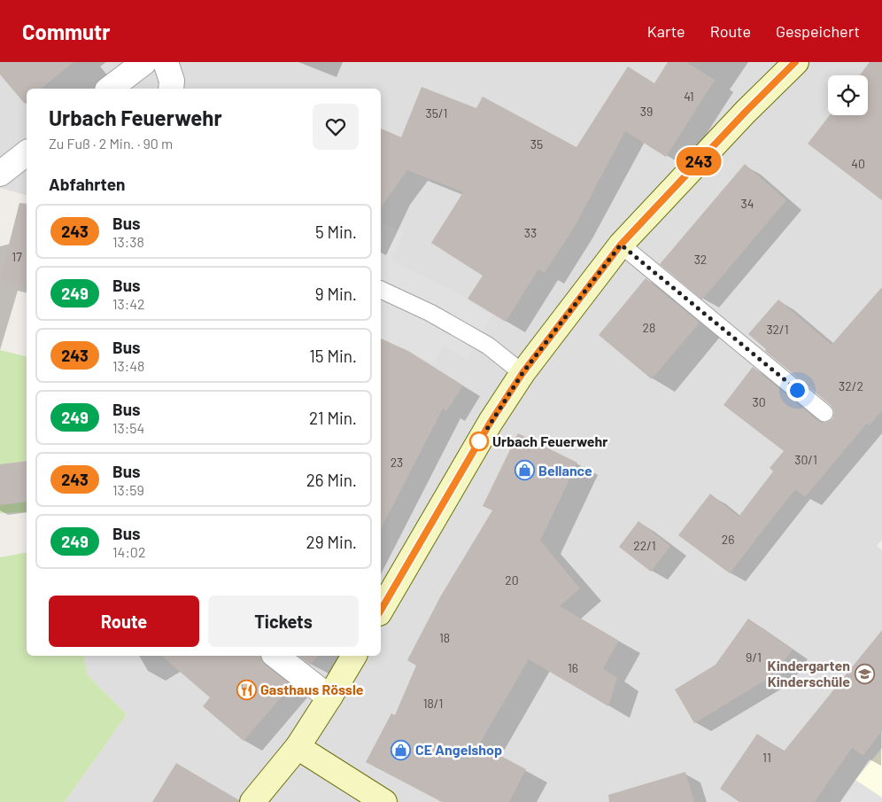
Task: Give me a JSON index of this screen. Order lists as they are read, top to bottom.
{
  "places": {
    "other": ["Urbach Feuerwehr"],
    "shop": ["Bellance", "CE Angelshop"],
    "school or university": ["Kindergarten Kinderschüle"],
    "restaurant": ["Gasthaus Rössle"]
  },
  "lines": ["bus line 243"],
  "house_numbers": [
    "41",
    "39",
    "35/1",
    "35",
    "40",
    "34",
    "33",
    "17",
    "32",
    "28",
    "32/1",
    "32/2",
    "30",
    "30/1",
    "23",
    "26",
    "22/1",
    "20",
    "18",
    "9/1",
    "16",
    "18/1",
    "11"
  ],
  "page": {
    "header": "Commutr",
    "nav": ["Karte", "Route", "Gespeichert"],
    "on_map": "243",
    "heading": [
      ["Urbach Feuerwehr", "Zu Fuß · 2 Min. · 90 m"],
      "Abfahrten"
    ],
    "list": [
      {
        "mark": "243",
        "name": "Bus",
        "note": "13:38",
        "value": "5 Min."
      },
      {
        "mark": "249",
        "name": "Bus",
        "note": "13:42",
        "value": "9 Min."
      },
      {
        "mark": "243",
        "name": "Bus",
        "note": "13:48",
        "value": "15 Min."
      },
      {
        "mark": "249",
        "name": "Bus",
        "note": "13:54",
        "value": "21 Min."
      },
      {
        "mark": "243",
        "name": "Bus",
        "note": "13:59",
        "value": "26 Min."
      },
      {
        "mark": "249",
        "name": "Bus",
        "note": "14:02",
        "value": "29 Min."
      }
    ],
    "buttons": ["Route", "Tickets"]
  }
}
